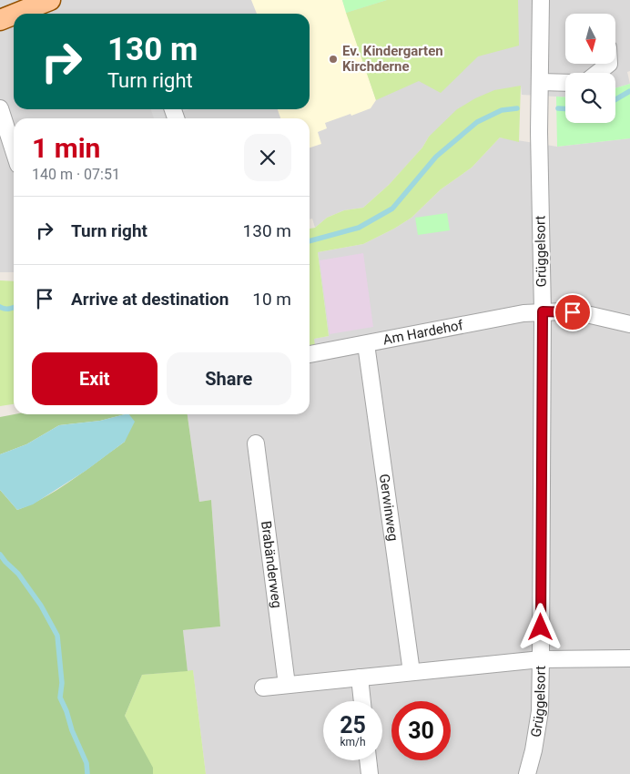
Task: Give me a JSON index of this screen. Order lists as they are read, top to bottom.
{
  "streets": {
    "street": [
      "Grüggelsort",
      "Am Hardehof",
      "Gerwinweg",
      "Brabänderweg"
    ]
  },
  "crossings": [
    ["Grüggelsort", "Am Hardehof"],
    ["Am Hardehof", "Gerwinweg"]
  ],
  "places": ["Ev. Kindergarten Kirchderne"],
  "north": "bottom",
  "page": {
    "turn": ["130 m", "Turn right"],
    "heading": ["1 min", "140 m · 07:51"],
    "list": [
      {
        "name": "Turn right",
        "value": "130 m"
      },
      {
        "name": "Arrive at destination",
        "value": "10 m"
      }
    ],
    "buttons": ["Exit", "Share"],
    "speed": "25 km/h",
    "limit": "30"
  }
}
